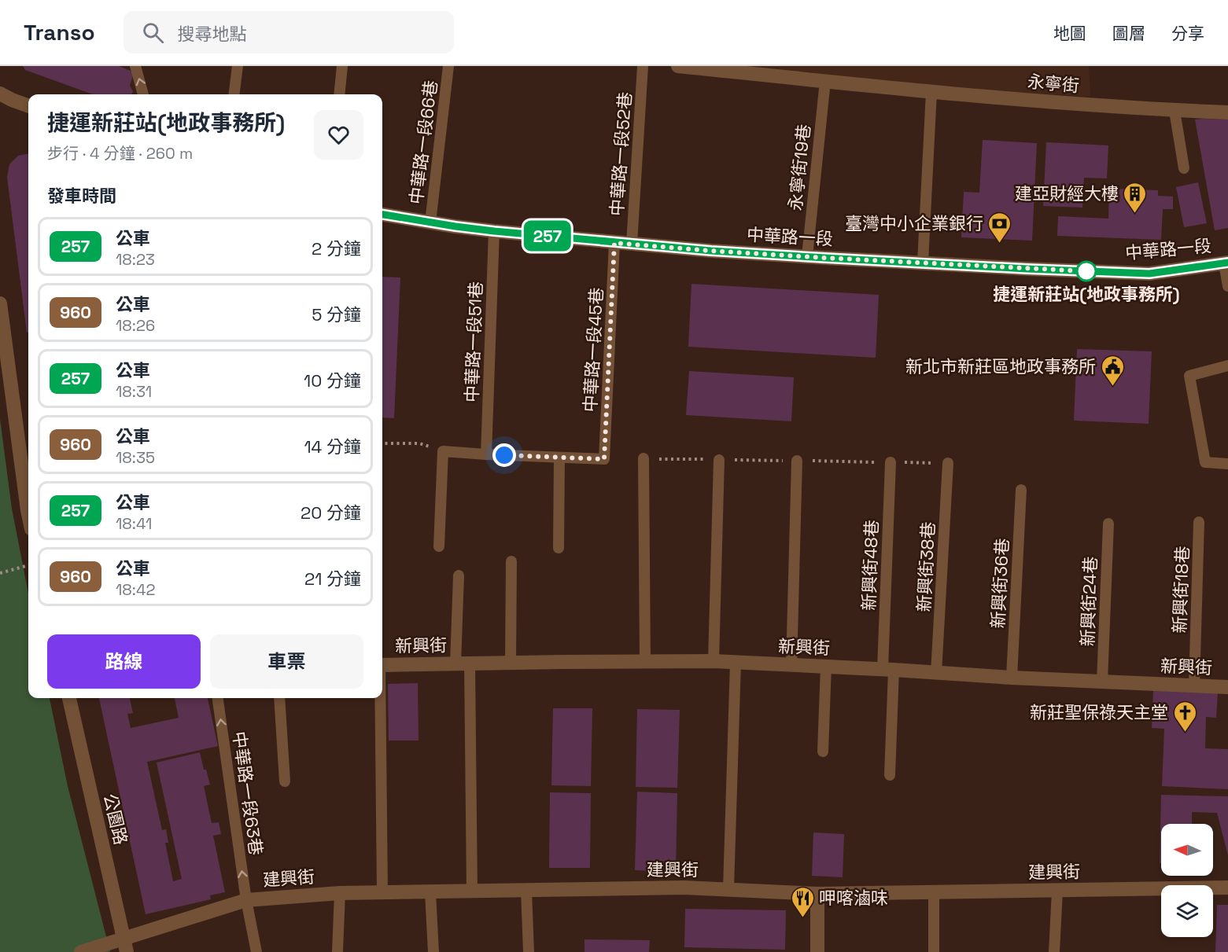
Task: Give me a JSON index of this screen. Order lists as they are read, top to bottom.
{
  "streets": {
    "street": [
      "永寧街",
      "中華路一段",
      "新興街",
      "公園路",
      "建興街"
    ],
    "lane": [
      "中華路一段66巷",
      "中華路一段52巷",
      "永寧街19巷",
      "中華路一段51巷",
      "中華路一段45巷",
      "新興街48巷",
      "新興街38巷",
      "新興街36巷",
      "新興街18巷",
      "新興街24巷",
      "中華路一段63巷"
    ]
  },
  "crossings": [
    ["永寧街", "永寧街19巷"],
    ["中華路一段66巷", "中華路一段"],
    ["中華路一段52巷", "中華路一段"],
    ["永寧街19巷", "中華路一段"],
    ["中華路一段", "中華路一段51巷"],
    ["中華路一段", "中華路一段45巷"],
    ["新興街48巷", "新興街"],
    ["新興街38巷", "新興街"],
    ["新興街36巷", "新興街"],
    ["新興街18巷", "新興街"],
    ["新興街24巷", "新興街"],
    ["中華路一段63巷", "建興街"],
    ["公園路", "建興街"]
  ],
  "places": {
    "building": ["建亞財經大樓"],
    "bank": ["臺灣中小企業銀行"],
    "other": ["捷運新莊站(地政事務所)"],
    "public building": ["新北市新莊區地政事務所"],
    "church": ["新莊聖保祿天主堂"],
    "restaurant": ["呷喀滷味"]
  },
  "lines": ["bus line 257"],
  "north": "left",
  "page": {
    "header": "Transo",
    "search": "搜尋地點",
    "nav": ["地圖", "圖層", "分享"],
    "on_map": "257",
    "heading": [
      ["捷運新莊站(地政事務所)", "步行 · 4 分鐘 · 260 m"],
      "發車時間"
    ],
    "list": [
      {
        "mark": "257",
        "name": "公車",
        "note": "18:23",
        "value": "2 分鐘"
      },
      {
        "mark": "960",
        "name": "公車",
        "note": "18:26",
        "value": "5 分鐘"
      },
      {
        "mark": "257",
        "name": "公車",
        "note": "18:31",
        "value": "10 分鐘"
      },
      {
        "mark": "960",
        "name": "公車",
        "note": "18:35",
        "value": "14 分鐘"
      },
      {
        "mark": "257",
        "name": "公車",
        "note": "18:41",
        "value": "20 分鐘"
      },
      {
        "mark": "960",
        "name": "公車",
        "note": "18:42",
        "value": "21 分鐘"
      }
    ],
    "buttons": ["路線", "車票"]
  }
}
